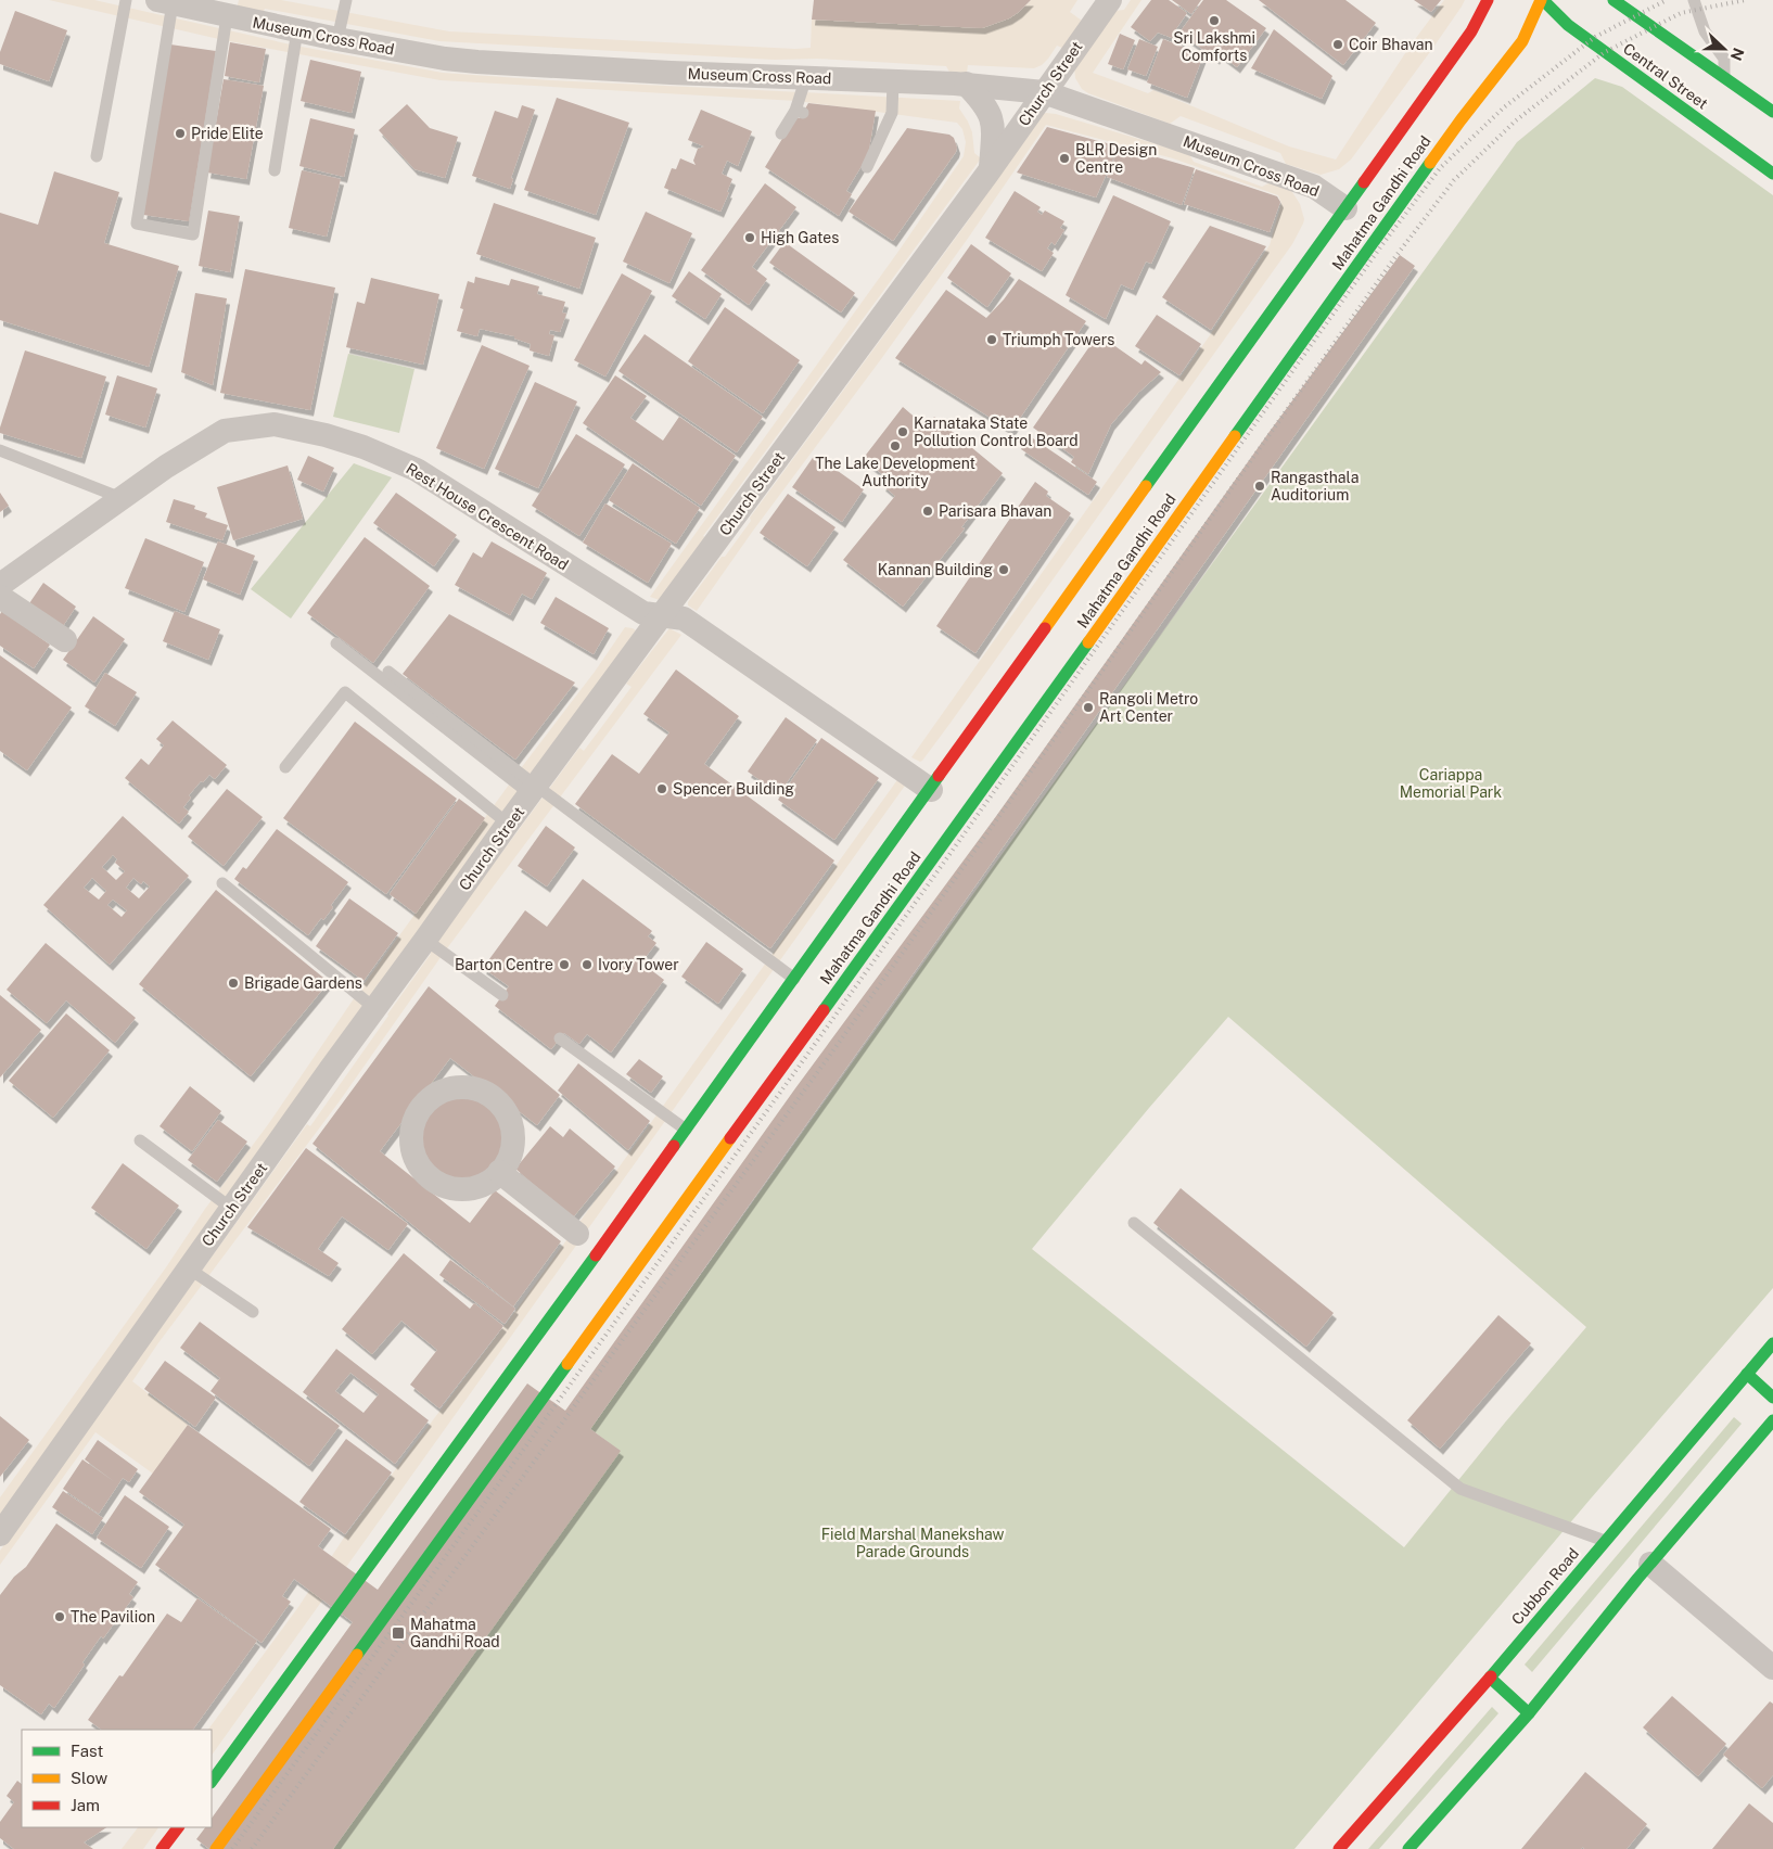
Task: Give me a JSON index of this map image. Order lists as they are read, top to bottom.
{
  "streets": {
    "main road": ["Central Street", "Mahatma Gandhi Road", "Cubbon Road"],
    "street": ["Museum Cross Road", "Church Street", "Rest House Crescent Road"]
  },
  "crossings": [
    ["Museum Cross Road", "Church Street"],
    ["Museum Cross Road", "Mahatma Gandhi Road"],
    ["Central Street", "Mahatma Gandhi Road"],
    ["Church Street", "Rest House Crescent Road"],
    ["Mahatma Gandhi Road", "Rest House Crescent Road"]
  ],
  "parks": ["Cariappa Memorial Park", "Field Marshal Manekshaw Parade Grounds"],
  "places": {
    "other": [
      "Sri Lakshmi Comforts",
      "Coir Bhavan",
      "Pride Elite",
      "BLR Design Centre",
      "High Gates",
      "Triumph Towers",
      "Karnataka State Pollution Control Board",
      "The Lake Development Authority",
      "Rangasthala Auditorium",
      "Parisara Bhavan",
      "Kannan Building",
      "Rangoli Metro Art Center",
      "Spencer Building",
      "Barton Centre",
      "Ivory Tower",
      "Brigade Gardens",
      "The Pavilion"
    ],
    "transit": ["Mahatma Gandhi Road"]
  },
  "legend": ["Fast", "Slow", "Jam"],
  "north": "right"
}
